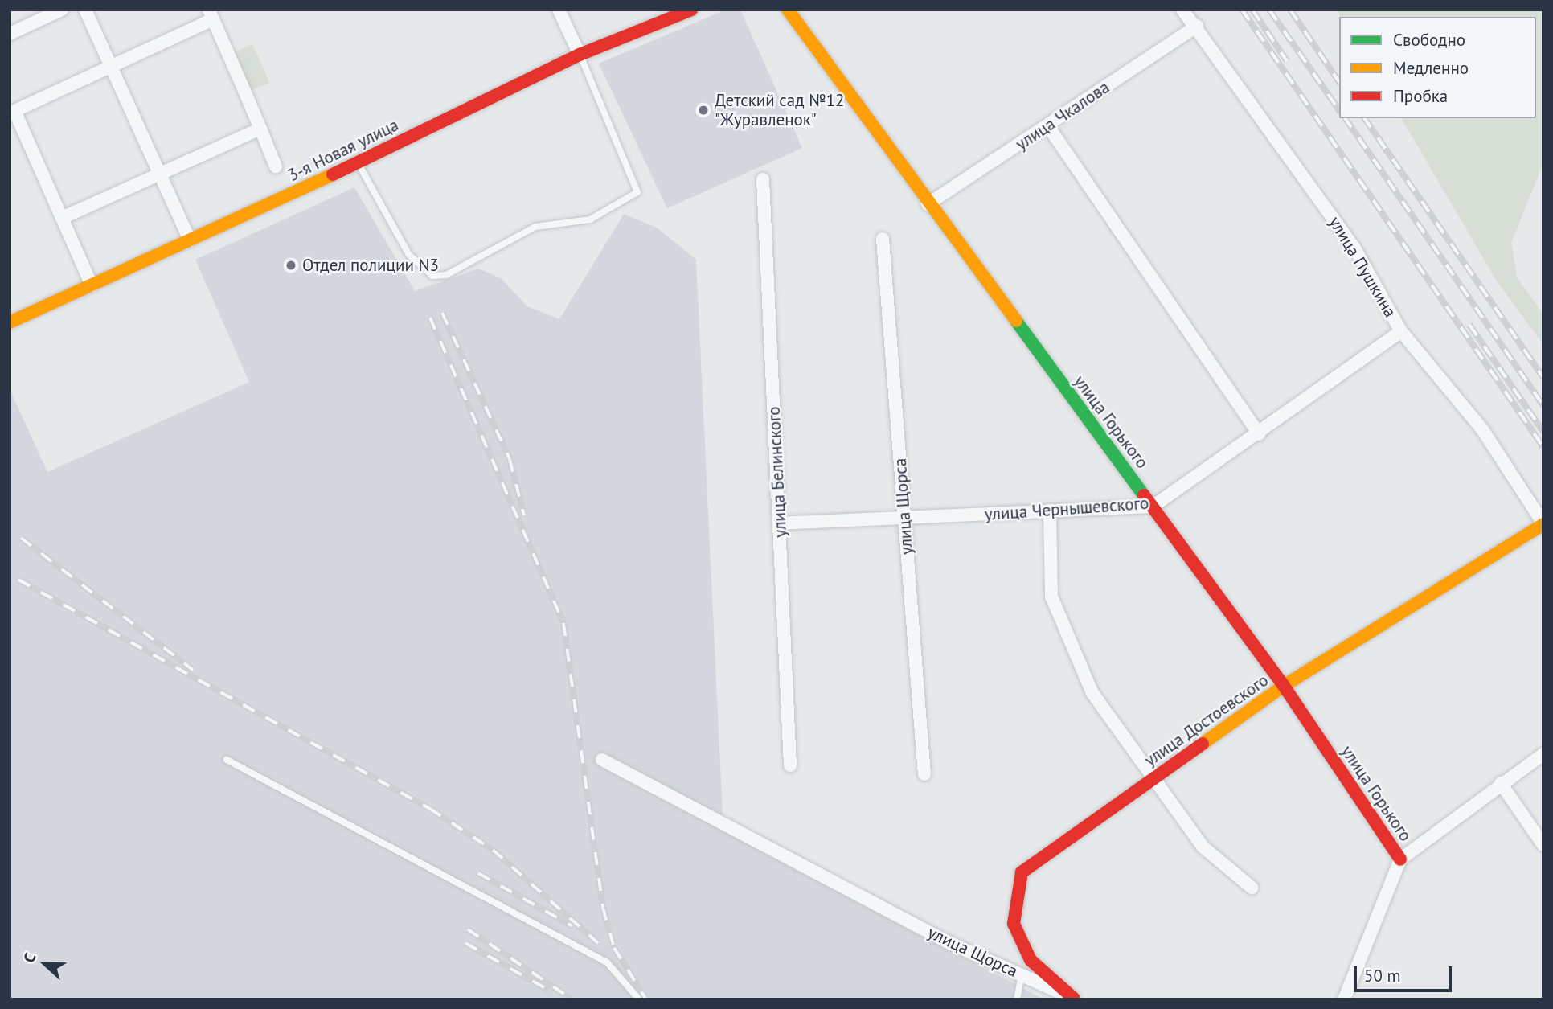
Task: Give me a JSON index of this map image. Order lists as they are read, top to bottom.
{
  "streets": {
    "street": [
      "улица Чкалова",
      "3-я Новая улица",
      "улица Пушкина",
      "улица Горького",
      "улица Белинского",
      "улица Щорса",
      "улица Чернышевского",
      "улица Достоевского"
    ]
  },
  "crossings": [
    ["улица Чкалова", "улица Пушкина"],
    ["улица Чкалова", "улица Горького"],
    ["улица Пушкина", "улица Чернышевского"],
    ["улица Пушкина", "улица Достоевского"],
    ["улица Горького", "улица Чернышевского"],
    ["улица Горького", "улица Достоевского"],
    ["улица Белинского", "улица Чернышевского"],
    ["улица Щорса", "улица Чернышевского"],
    ["улица Щорса", "улица Достоевского"]
  ],
  "places": ["Детский сад №12 \"Журавленок\"", "Отдел полиции N3"],
  "legend": ["Свободно", "Медленно", "Пробка"],
  "scale_bar": "50 m",
  "north": "left"
}
